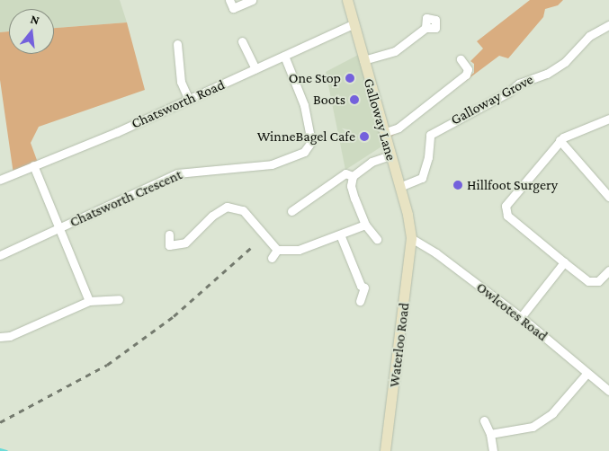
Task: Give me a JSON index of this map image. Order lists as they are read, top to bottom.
{
  "streets": {
    "main road": ["Galloway Lane", "Waterloo Road"],
    "street": [
      "Galloway Grove",
      "Chatsworth Road",
      "Chatsworth Crescent",
      "Owlcotes Road"
    ]
  },
  "crossings": [
    ["Galloway Grove", "Galloway Lane"],
    ["Chatsworth Road", "Galloway Lane"],
    ["Chatsworth Road", "Chatsworth Crescent"],
    ["Galloway Lane", "Owlcotes Road"],
    ["Galloway Lane", "Waterloo Road"],
    ["Owlcotes Road", "Waterloo Road"]
  ],
  "places": [
    "One Stop",
    "Boots",
    "WinneBagel Cafe",
    "Hillfoot Surgery"
  ],
  "north": "top"
}
